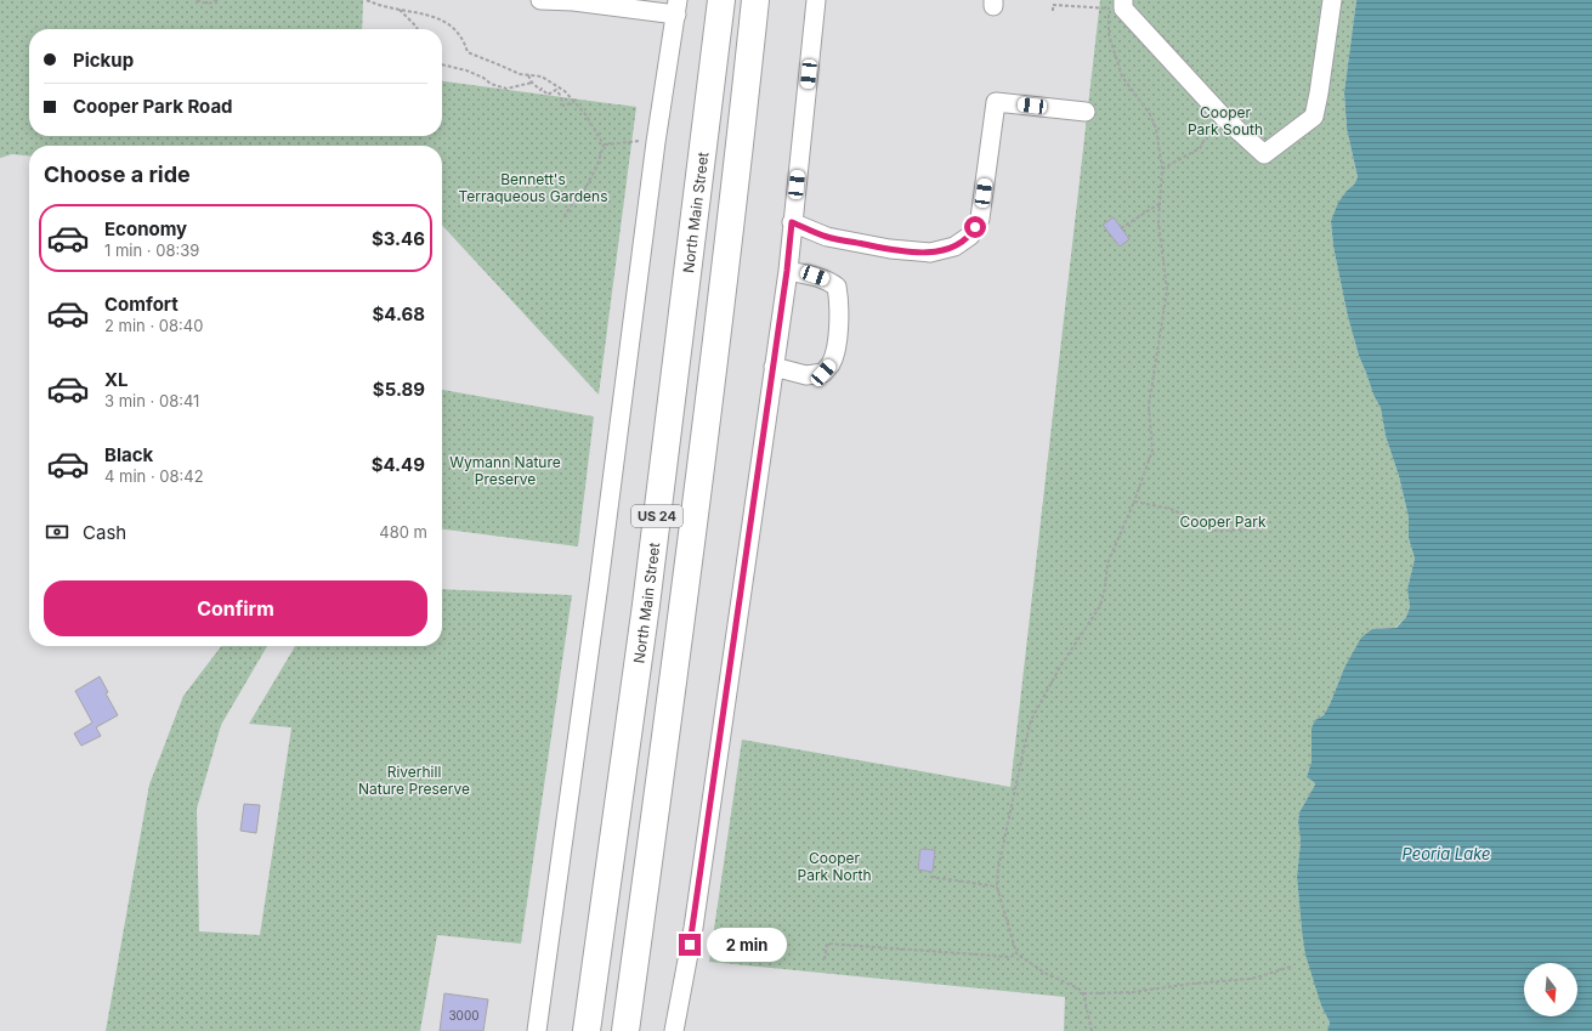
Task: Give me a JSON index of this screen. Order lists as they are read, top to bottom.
{
  "streets": {
    "highway": ["North Main Street", "US 24"]
  },
  "water": ["Peoria Lake"],
  "parks": [
    "Cooper Park South",
    "Bennett's Terraqueous Gardens",
    "Wymann Nature Preserve",
    "Cooper Park",
    "Riverhill Nature Preserve",
    "Cooper Park North"
  ],
  "house_numbers": ["3000"],
  "north": "bottom",
  "page": {
    "banner": ["Pickup", "Cooper Park Road"],
    "heading": "Choose a ride",
    "list": [
      {
        "name": "Economy",
        "note": "1 min · 08:39",
        "value": "$3.46"
      },
      {
        "name": "Comfort",
        "note": "2 min · 08:40",
        "value": "$4.68"
      },
      {
        "name": "XL",
        "note": "3 min · 08:41",
        "value": "$5.89"
      },
      {
        "name": "Black",
        "note": "4 min · 08:42",
        "value": "$4.49"
      }
    ],
    "pay": ["Cash", "480 m"],
    "buttons": "Confirm",
    "bubble": "2 min"
  }
}
